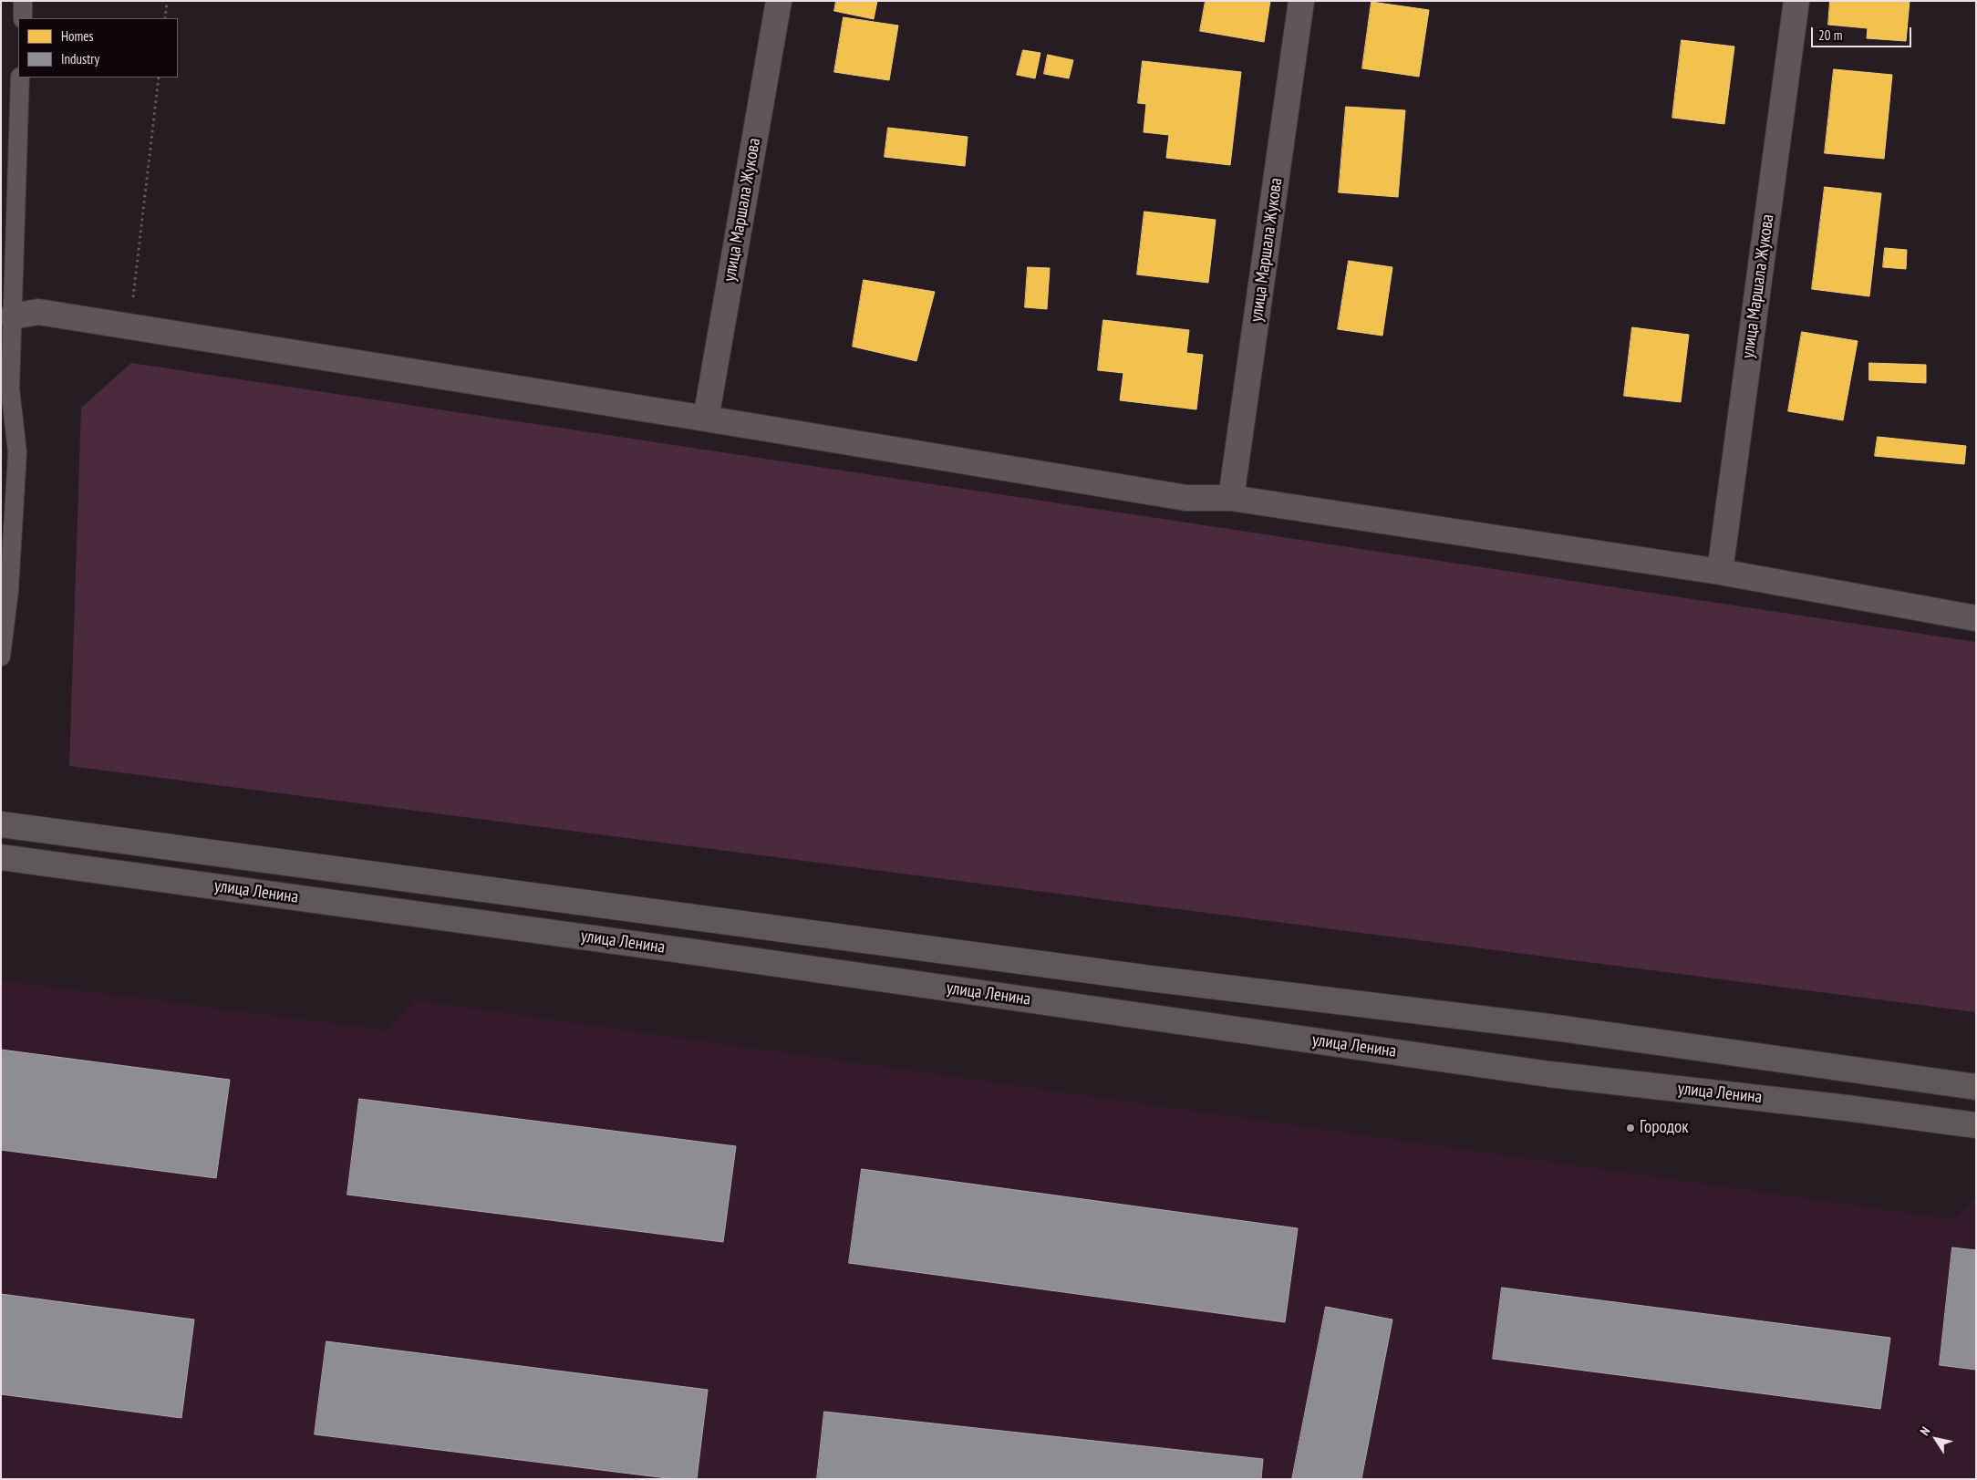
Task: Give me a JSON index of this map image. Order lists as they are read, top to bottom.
{
  "streets": {
    "main road": ["улица Ленина"],
    "street": ["улица Маршала Жукова"]
  },
  "places": ["Городок"],
  "legend": ["Homes", "Industry"],
  "scale_bar": "20 m",
  "north": "top left"
}
